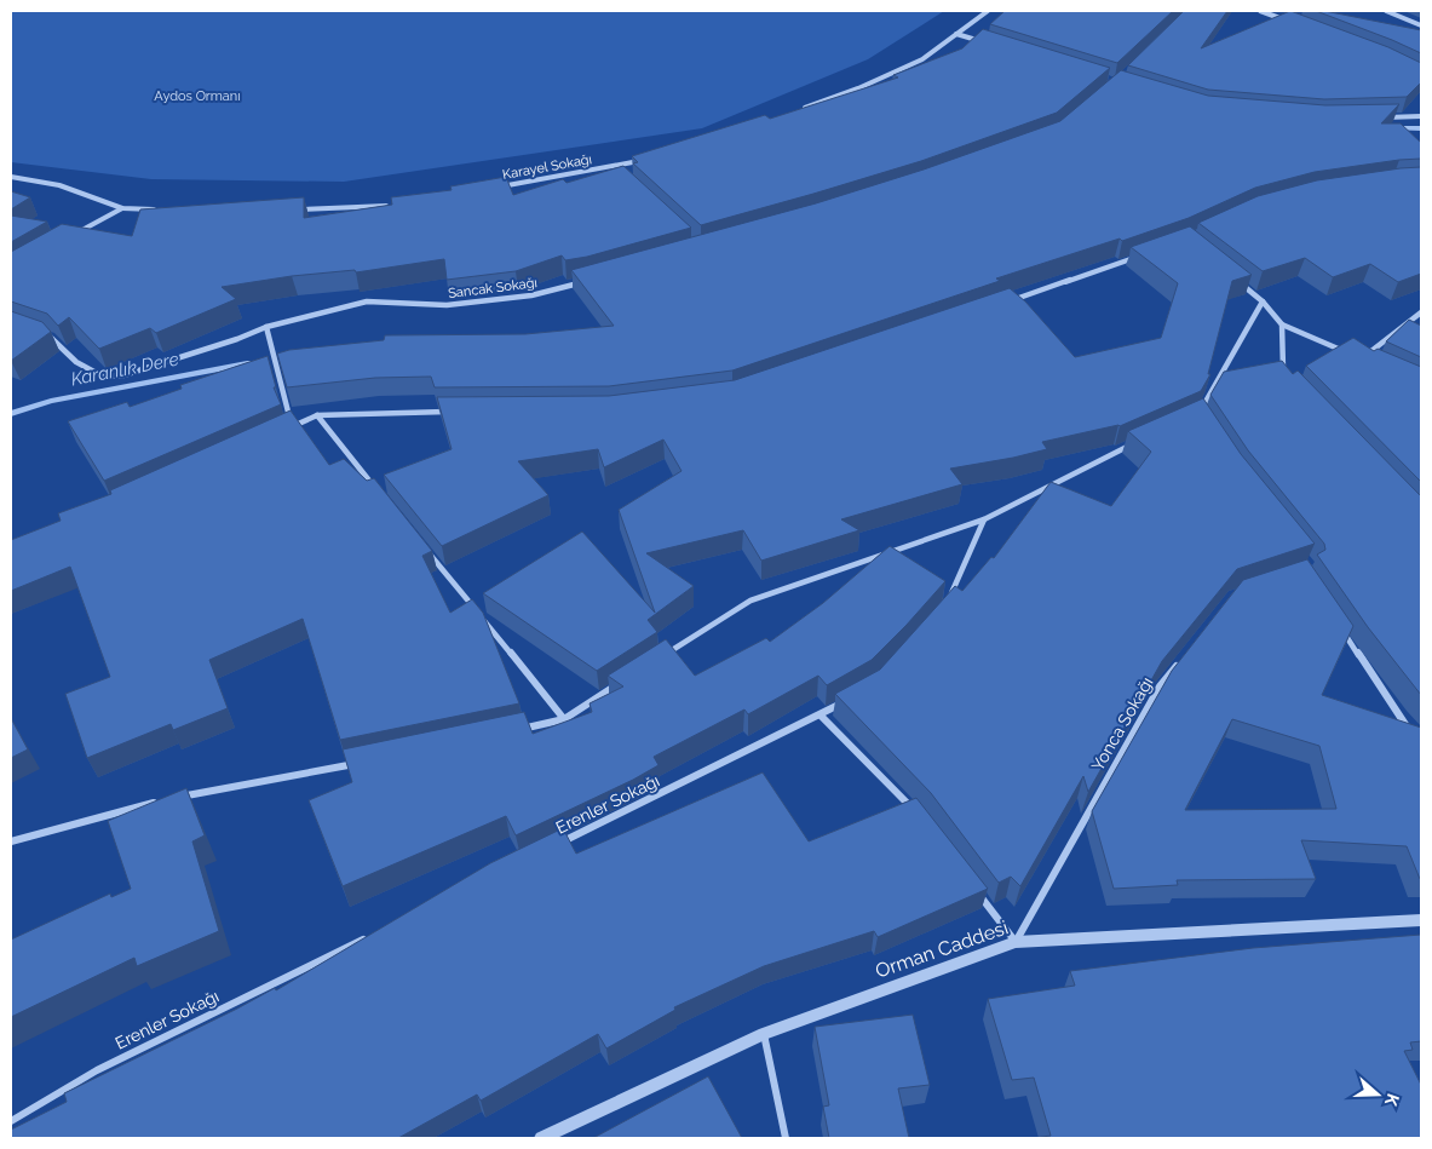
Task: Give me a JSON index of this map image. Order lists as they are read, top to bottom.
{
  "streets": {
    "street": [
      "Karayel Sokağı",
      "Sancak Sokağı",
      "Yonca Sokağı",
      "Erenler Sokağı",
      "Orman Caddesi"
    ]
  },
  "crossings": [
    ["Yonca Sokağı", "Orman Caddesi"]
  ],
  "water": ["Karanlık Dere"],
  "parks": ["Aydos Ormanı"],
  "north": "right"
}
